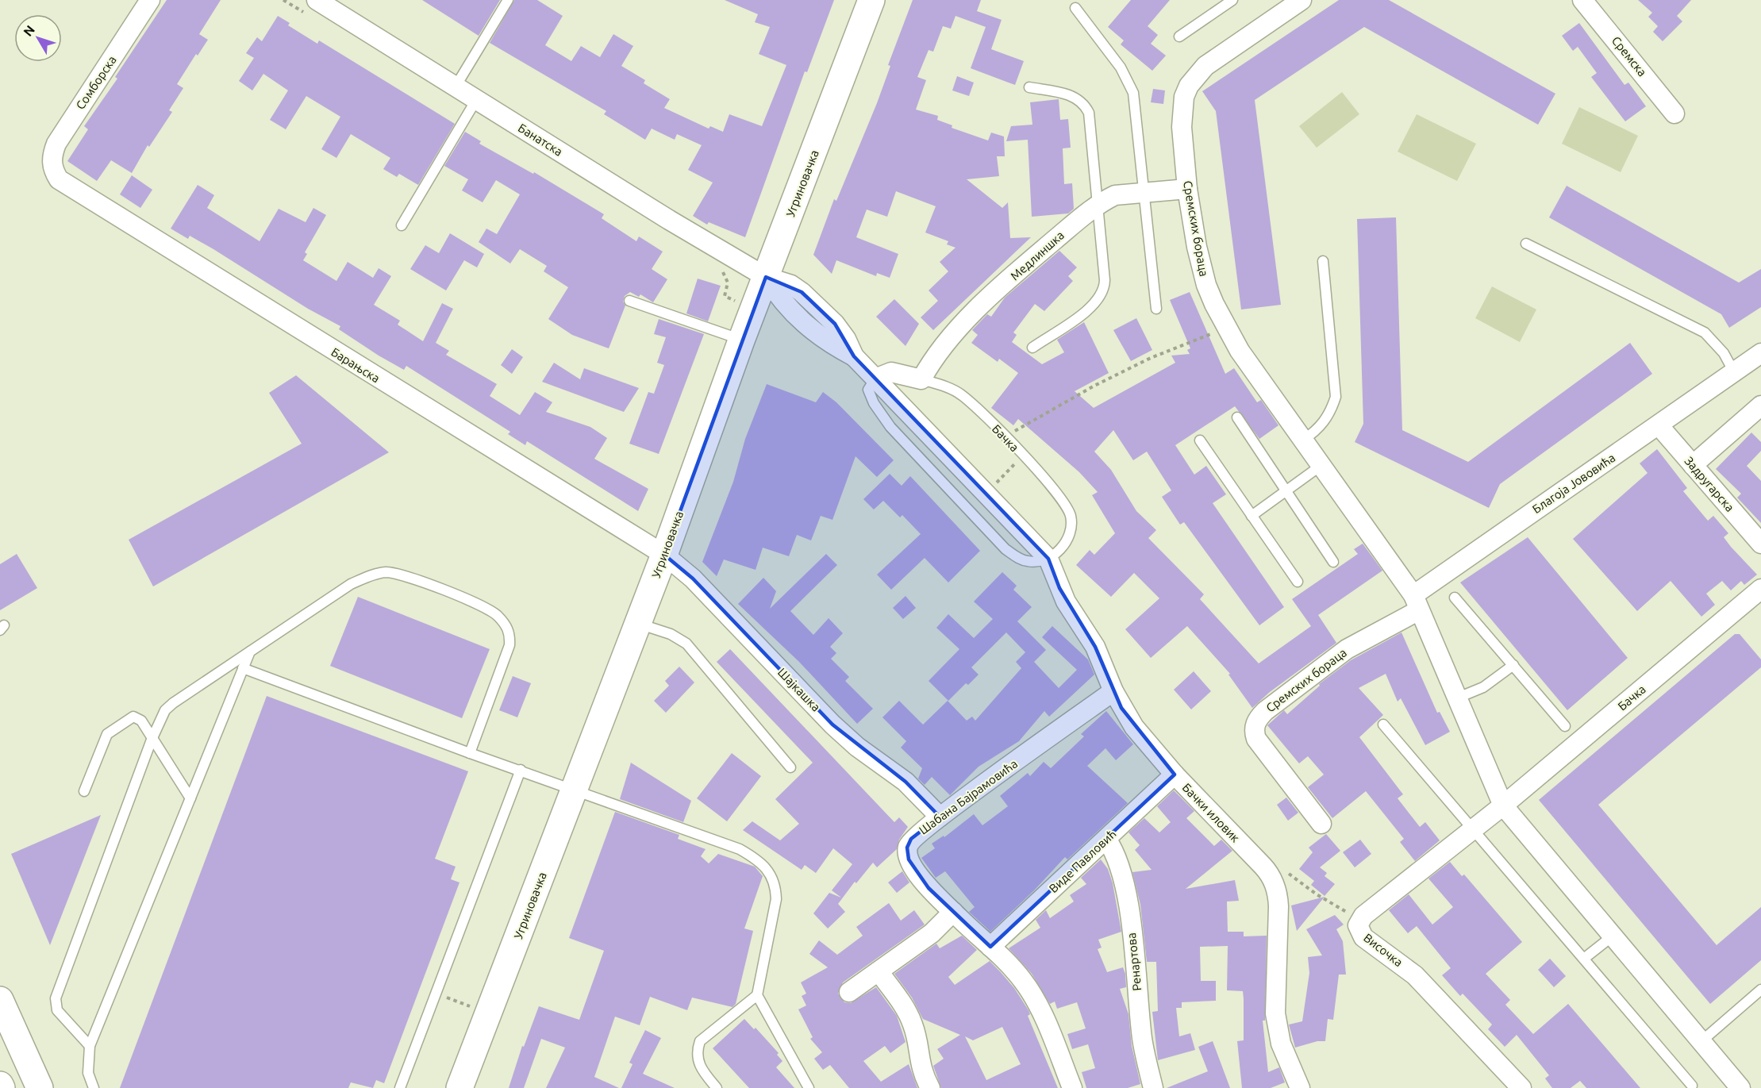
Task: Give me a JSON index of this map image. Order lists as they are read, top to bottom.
{
  "streets": {
    "main road": ["Угриновачка"],
    "street": [
      "Сремска",
      "Сомборска",
      "Банатска",
      "Сремских бораца",
      "Медлиншка",
      "Барањска",
      "Бачка",
      "Благоја Јововића",
      "Задругарска",
      "Шајкашка",
      "Шабана Бајрамовића",
      "Бачки иловик",
      "Виде Павловић",
      "Височка",
      "Ренартова"
    ]
  },
  "crossings": [
    ["Сомборска", "Барањска"],
    ["Банатска", "Угриновачка"],
    ["Угриновачка", "Барањска"],
    ["Угриновачка", "Шајкашка"],
    ["Сремских бораца", "Медлиншка"],
    ["Сремских бораца", "Благоја Јововића"],
    ["Медлиншка", "Бачка"],
    ["Барањска", "Шајкашка"],
    ["Бачка", "Бачки иловик"],
    ["Бачка", "Височка"],
    ["Благоја Јововића", "Задругарска"],
    ["Шајкашка", "Шабана Бајрамовића"],
    ["Шабана Бајрамовића", "Бачки иловик"],
    ["Шабана Бајрамовића", "Виде Павловић"],
    ["Бачки иловик", "Виде Павловић"],
    ["Виде Павловић", "Ренартова"]
  ],
  "north": "top left"
}
